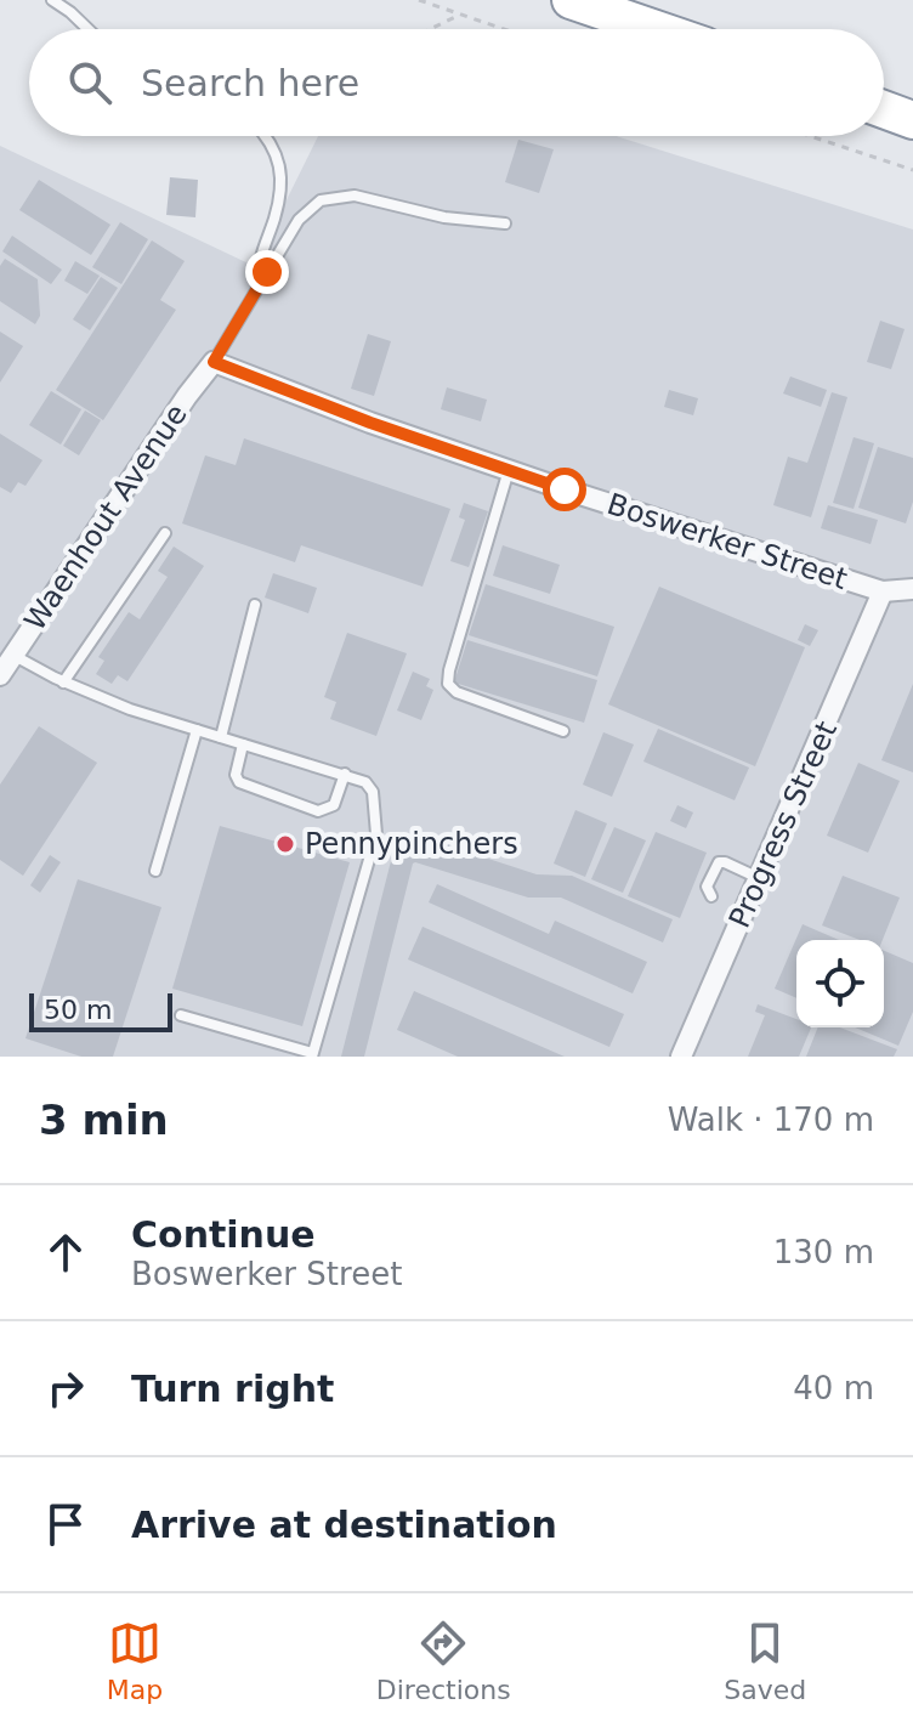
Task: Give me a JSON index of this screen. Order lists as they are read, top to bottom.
{
  "streets": {
    "street": ["Waenhout Avenue", "Boswerker Street", "Progress Street"]
  },
  "crossings": [
    ["Waenhout Avenue", "Boswerker Street"],
    ["Boswerker Street", "Progress Street"]
  ],
  "places": ["Pennypinchers"],
  "scale_bar": "50 m",
  "page": {
    "search": "Search here",
    "scale": "50 m",
    "heading": ["3 min", "Walk · 170 m"],
    "list": [
      ["Continue", "Boswerker Street", "130 m"],
      ["Turn right", "40 m"],
      "Arrive at destination"
    ],
    "nav": ["Map", "Directions", "Saved"]
  }
}
